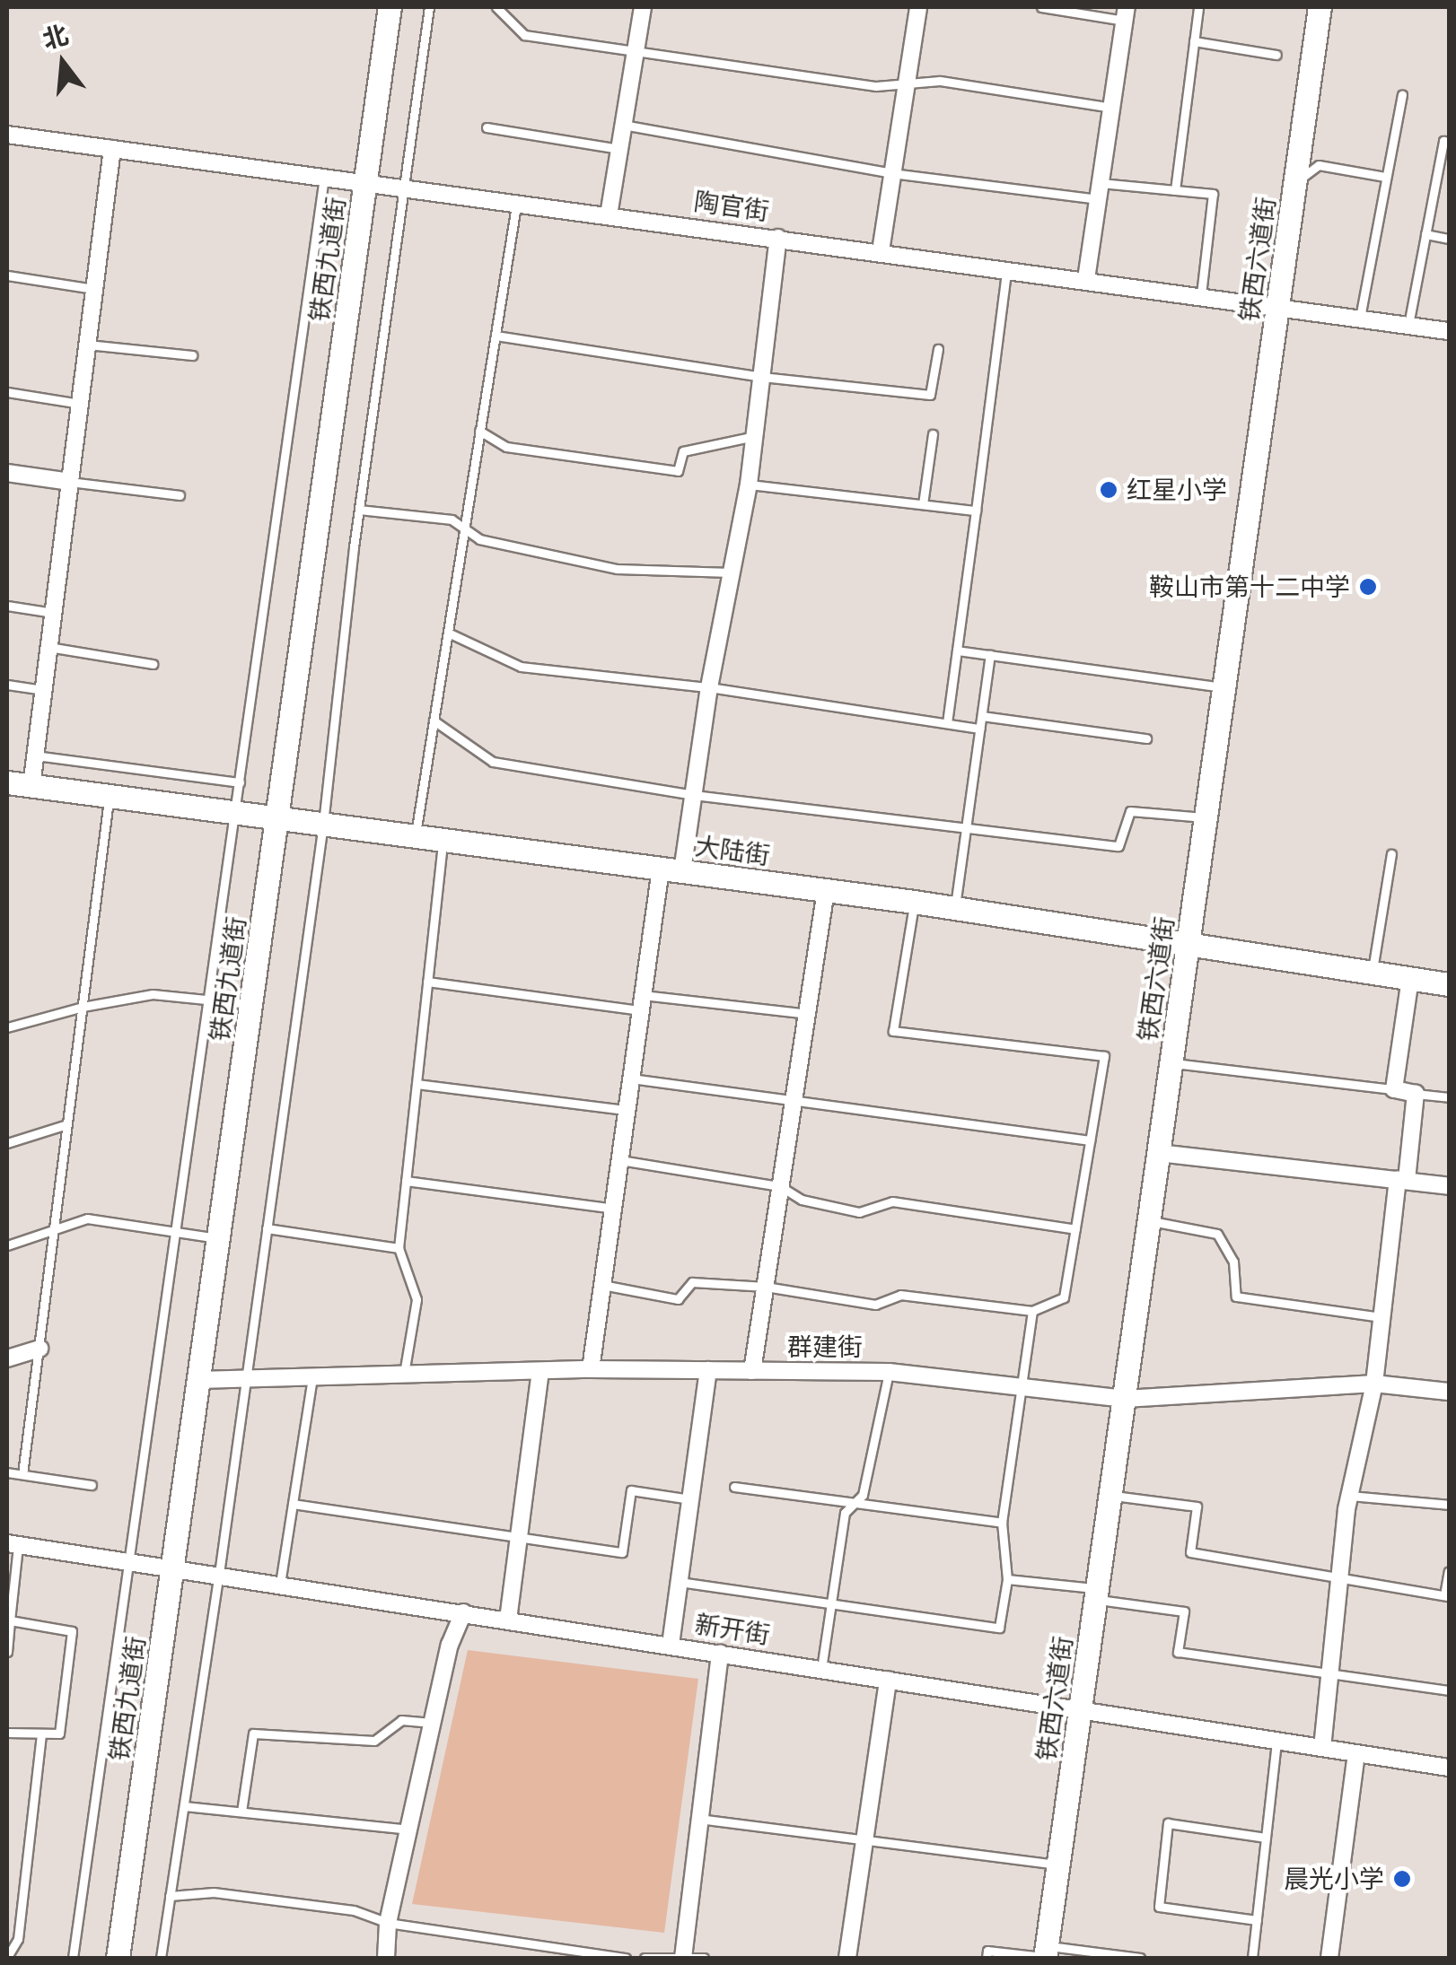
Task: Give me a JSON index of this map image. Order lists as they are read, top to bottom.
{
  "streets": {
    "main road": ["铁西九道街", "铁西六道街", "大陆街"],
    "street": ["陶官街", "群建街", "新开街"]
  },
  "crossings": [
    ["陶官街", "铁西九道街"],
    ["陶官街", "铁西六道街"],
    ["铁西九道街", "大陆街"],
    ["铁西九道街", "群建街"],
    ["铁西九道街", "新开街"],
    ["铁西六道街", "大陆街"],
    ["铁西六道街", "群建街"],
    ["铁西六道街", "新开街"]
  ],
  "places": ["红星小学", "鞍山市第十二中学", "晨光小学"],
  "north": "top"
}
